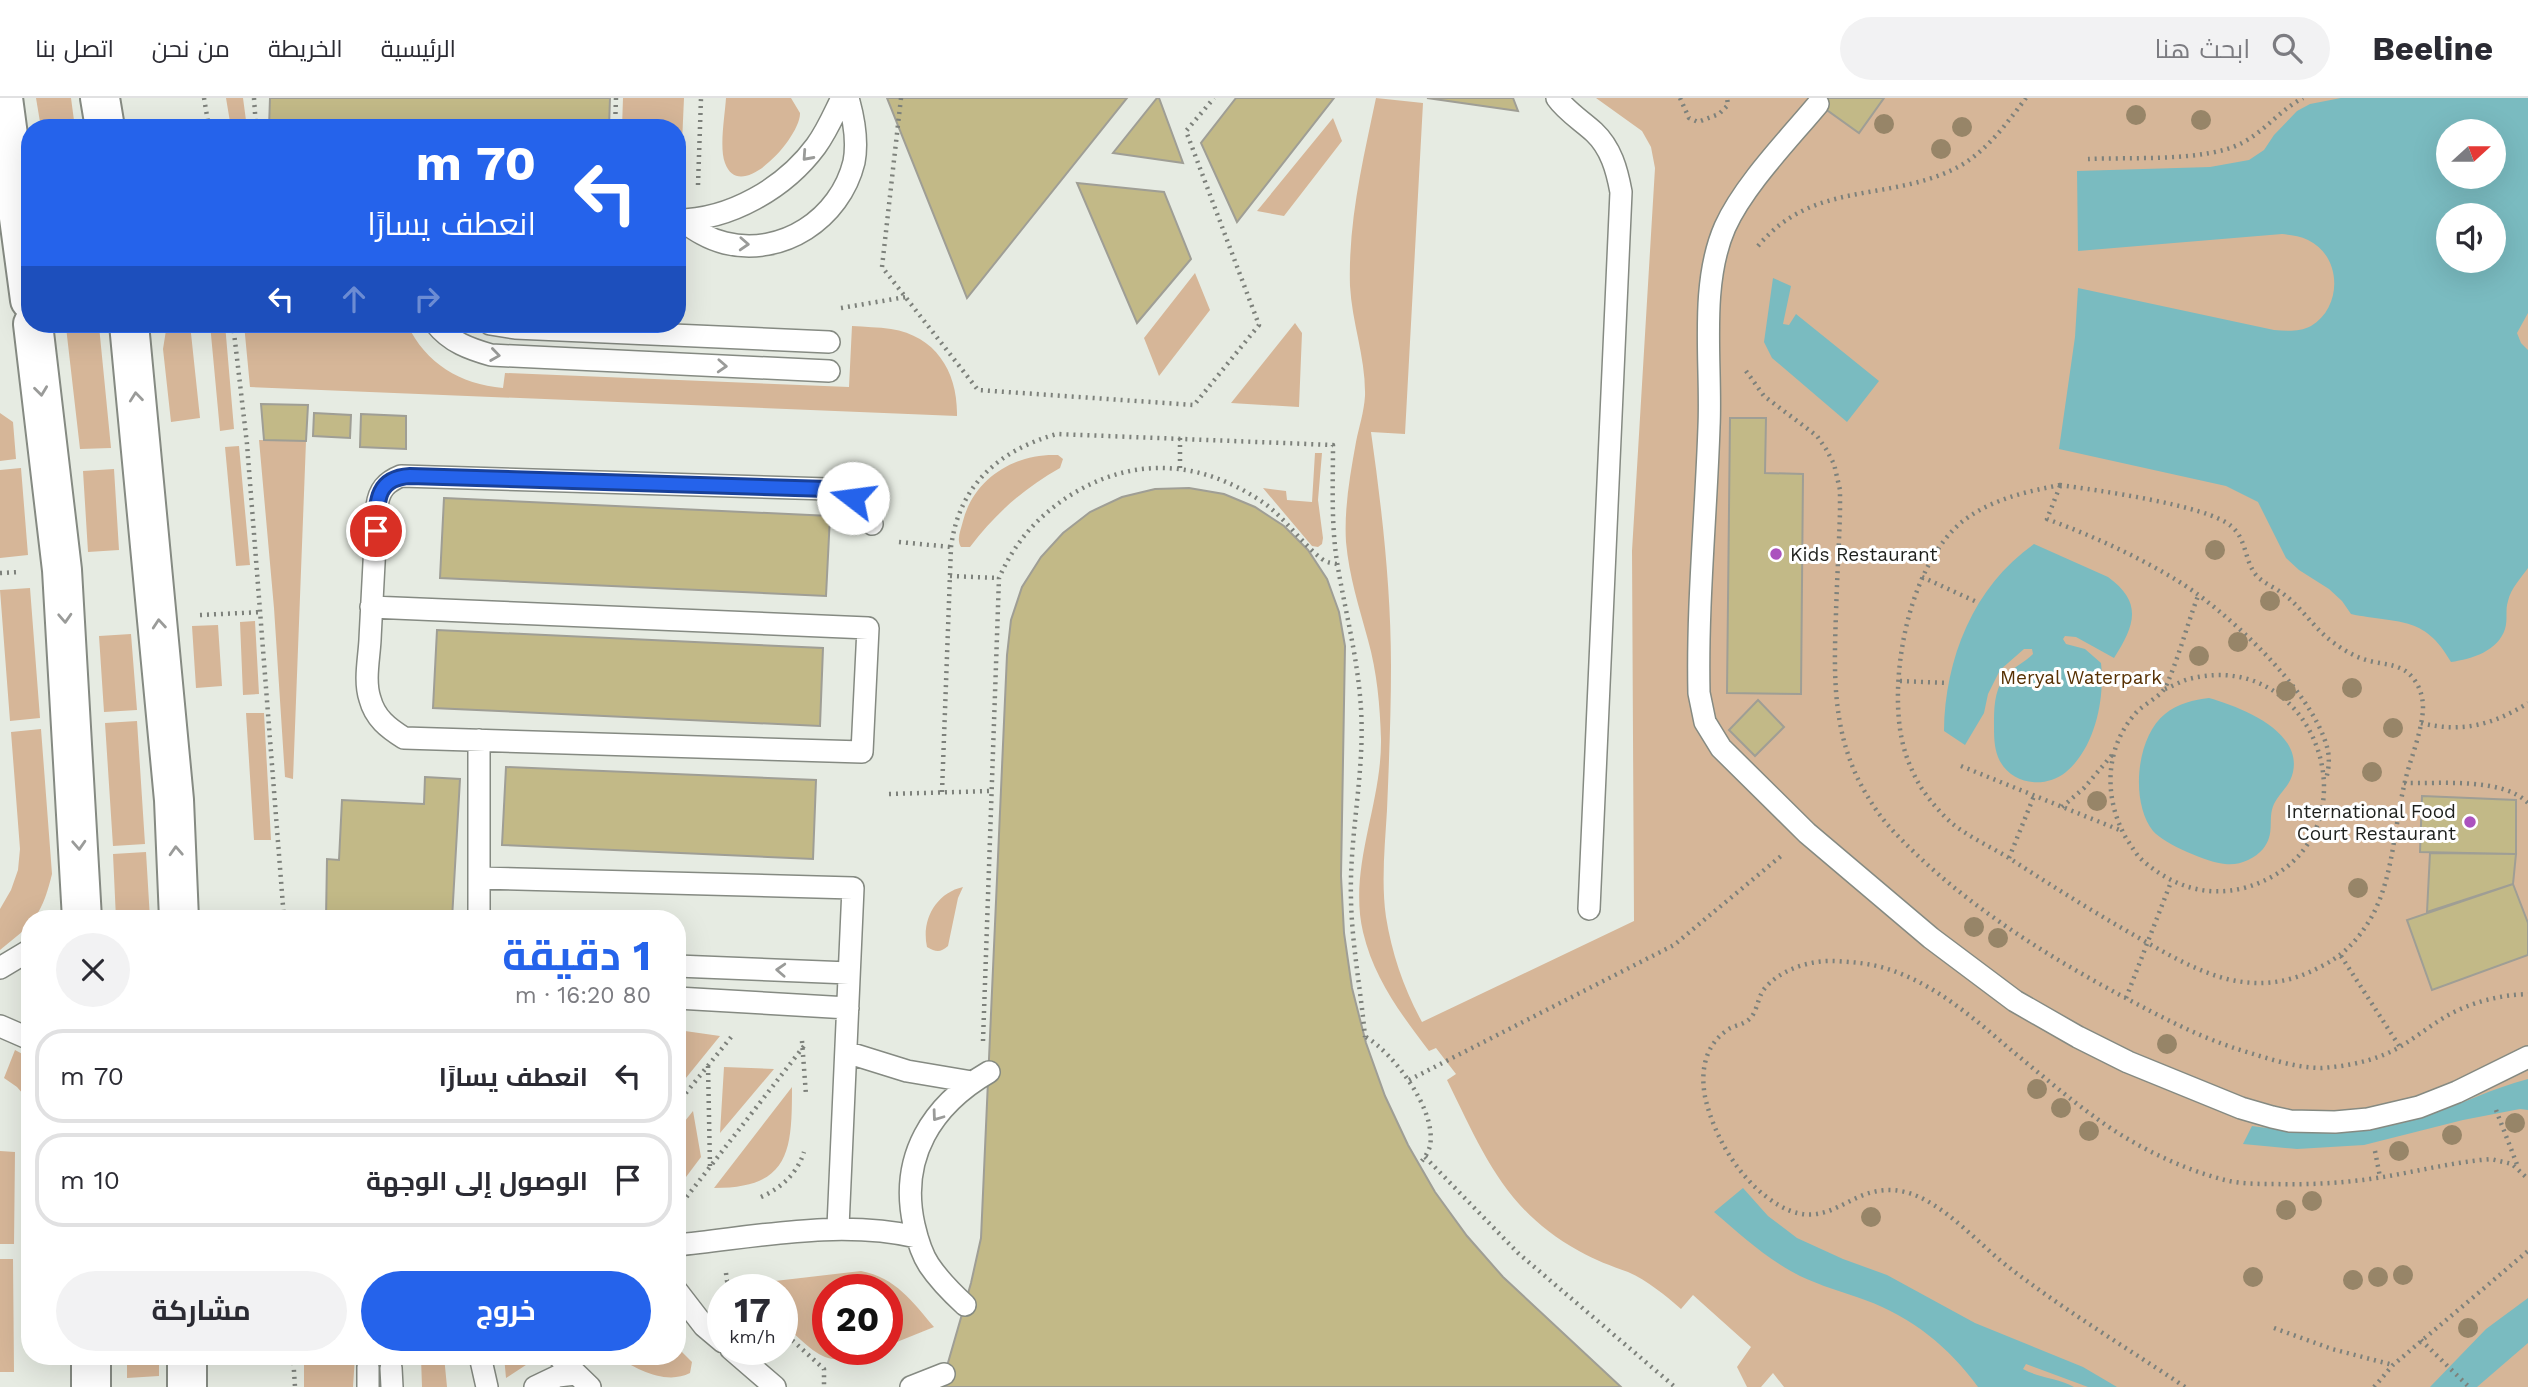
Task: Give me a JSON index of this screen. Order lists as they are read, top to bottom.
{
  "parks": ["Meryal Waterpark"],
  "places": ["Kids Restaurant", "International Food Court Restaurant"],
  "north": "right",
  "page": {
    "header": "Beeline",
    "search": "ابحث هنا",
    "nav": [
      "الرئيسية",
      "الخريطة",
      "من نحن",
      "اتصل بنا"
    ],
    "turn": ["70 m", "انعطف يسارًا"],
    "heading": ["1 دقيقة", "80 m · 16:20"],
    "list": [
      {
        "name": "انعطف يسارًا",
        "value": "70 m"
      },
      {
        "name": "الوصول إلى الوجهة",
        "value": "10 m"
      }
    ],
    "buttons": ["خروج", "مشاركة"],
    "speed": "17 km/h",
    "limit": "20"
  }
}
